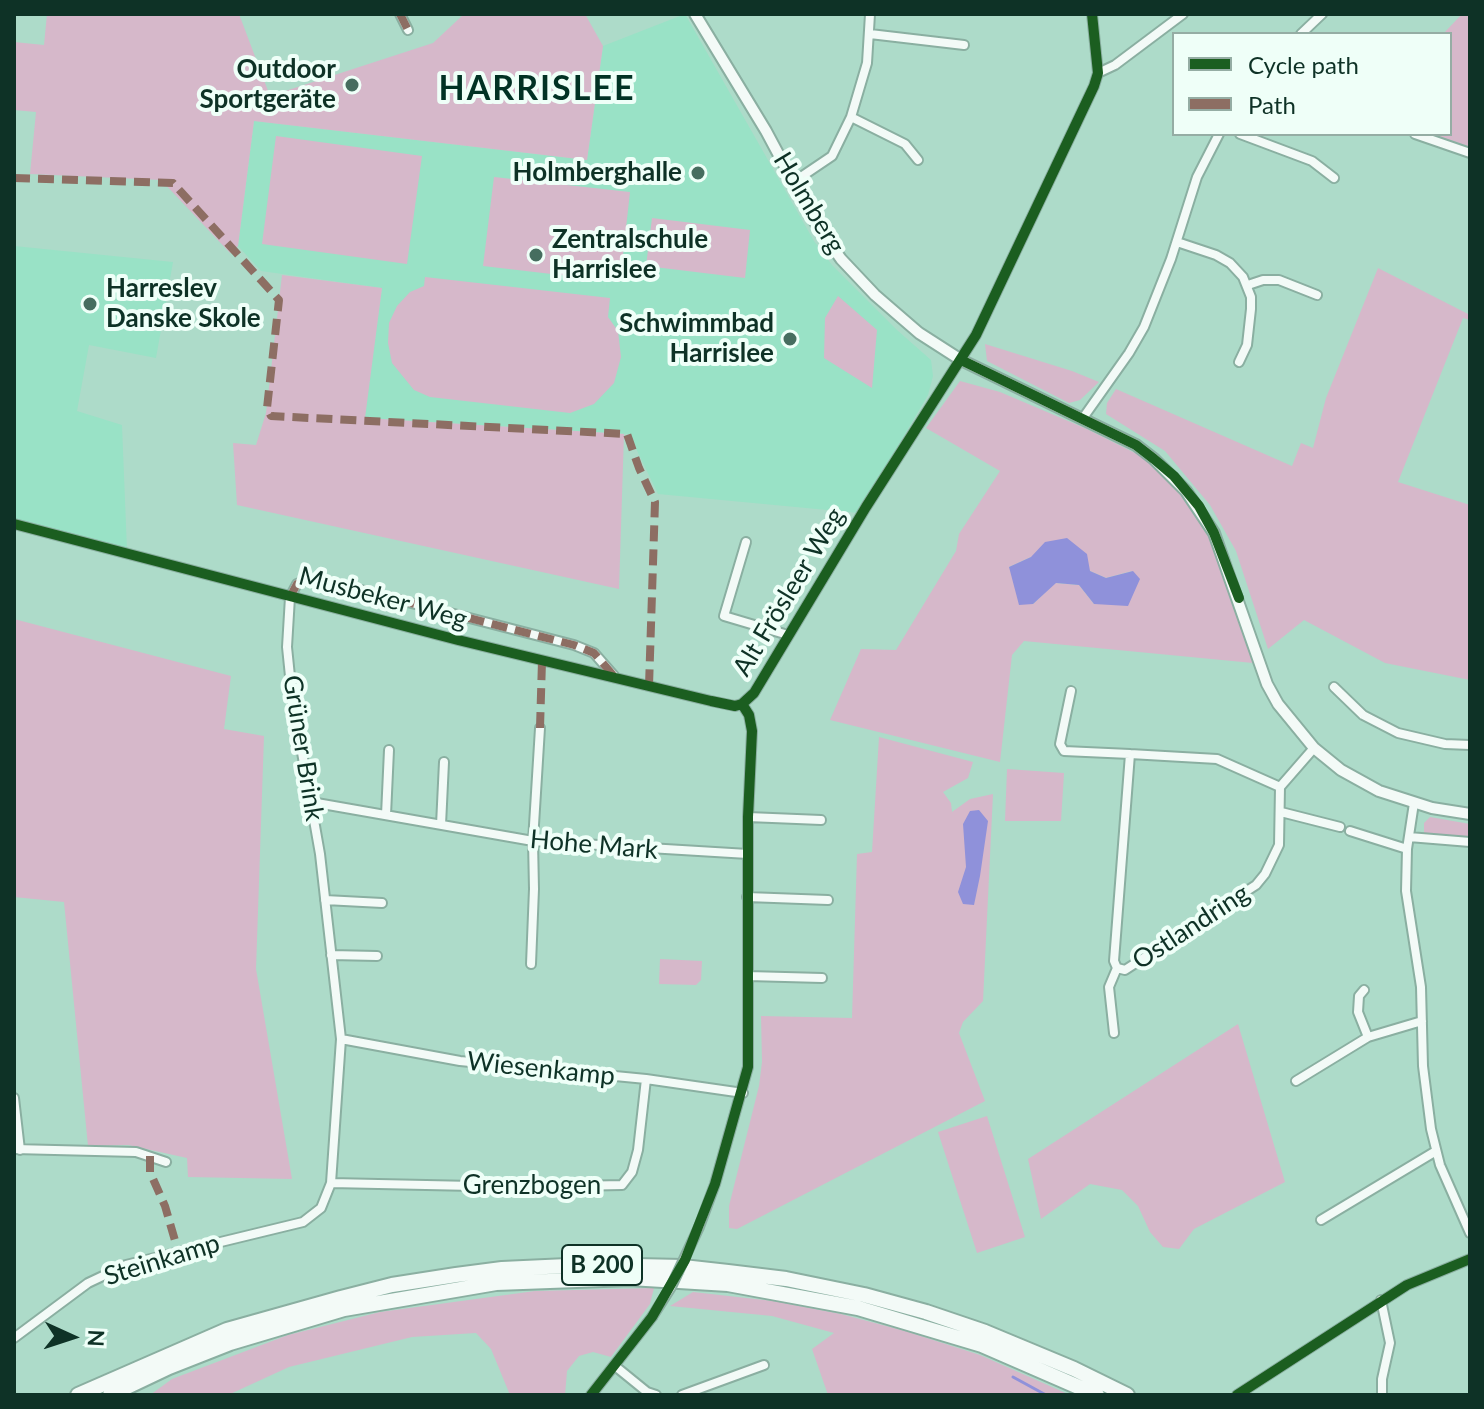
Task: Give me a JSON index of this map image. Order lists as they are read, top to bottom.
{
  "streets": {
    "highway": ["B 200"],
    "street": [
      "Holmberg",
      "Alt Frösleer Weg",
      "Musbeker Weg",
      "Grüner Brink",
      "Hohe Mark",
      "Ostlandring",
      "Wiesenkamp",
      "Grenzbogen",
      "Steinkamp"
    ]
  },
  "crossings": [
    ["Holmberg", "Alt Frösleer Weg"],
    ["Alt Frösleer Weg", "Musbeker Weg"],
    ["Alt Frösleer Weg", "Hohe Mark"],
    ["Alt Frösleer Weg", "Wiesenkamp"],
    ["Musbeker Weg", "Grüner Brink"],
    ["Grüner Brink", "Hohe Mark"],
    ["Grüner Brink", "Wiesenkamp"],
    ["Grüner Brink", "Grenzbogen"],
    ["Grüner Brink", "Steinkamp"],
    ["Wiesenkamp", "Grenzbogen"]
  ],
  "districts": ["HARRISLEE"],
  "places": [
    "Outdoor Sportgeräte",
    "Holmberghalle",
    "Zentralschule Harrislee",
    "Harreslev Danske Skole",
    "Schwimmbad Harrislee"
  ],
  "legend": ["Cycle path", "Path"],
  "north": "right"
}
